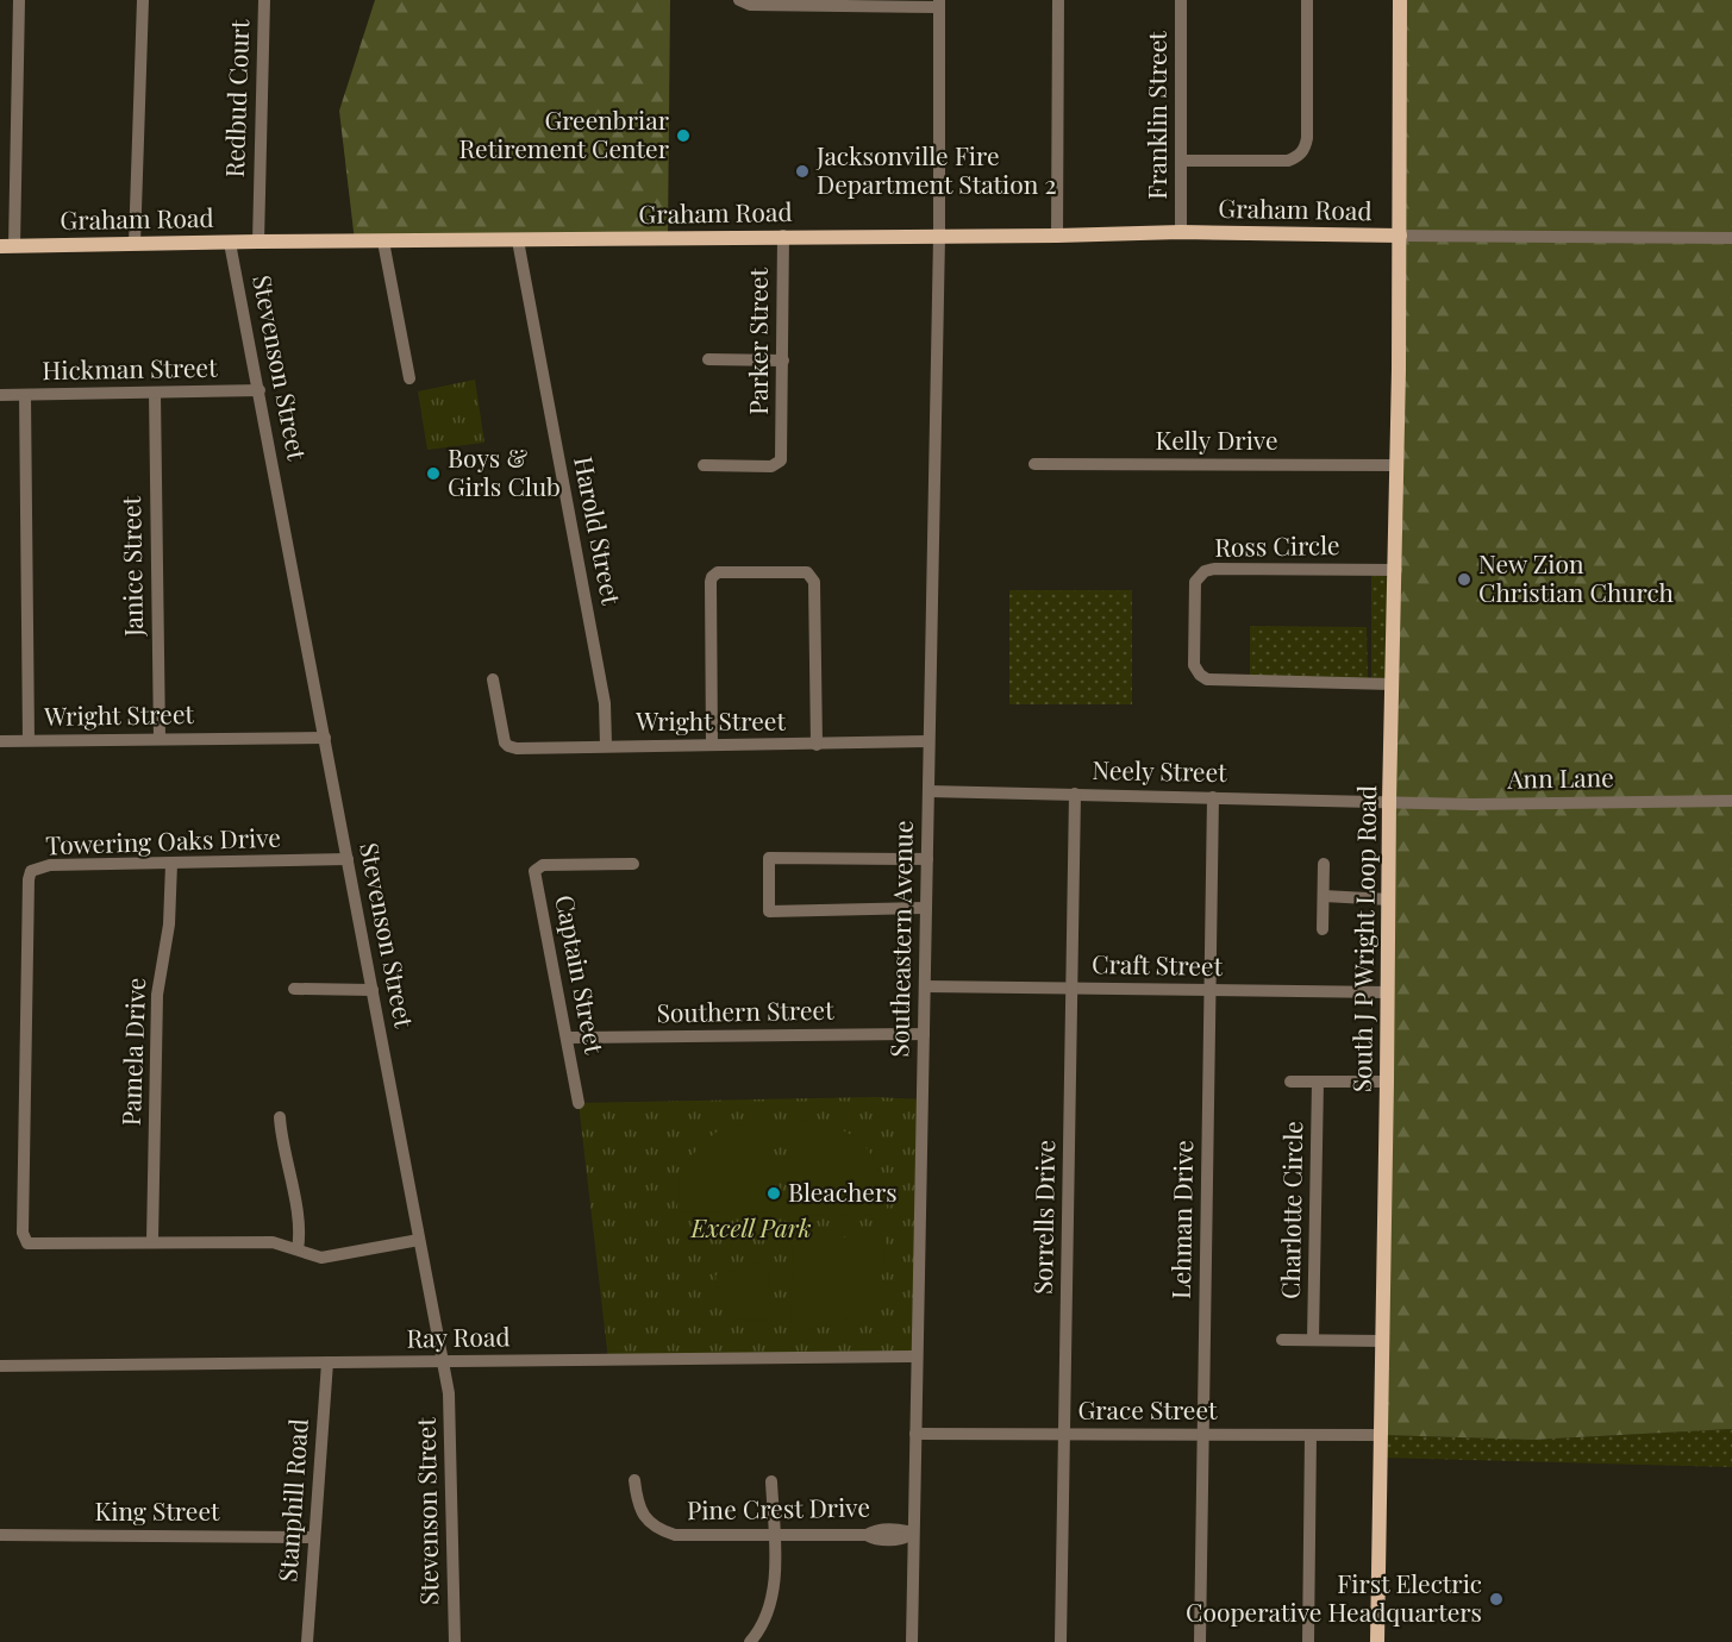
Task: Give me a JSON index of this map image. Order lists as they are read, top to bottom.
{
  "streets": {
    "main road": ["Graham Road", "South J P Wright Loop Road"],
    "street": [
      "Redbud Court",
      "Franklin Street",
      "Parker Street",
      "Stevenson Street",
      "Hickman Street",
      "Kelly Drive",
      "Harold Street",
      "Ross Circle",
      "Janice Street",
      "Wright Street",
      "Neely Street",
      "Ann Lane",
      "Towering Oaks Drive",
      "Southeastern Avenue",
      "Craft Street",
      "Captain Street",
      "Southern Street",
      "Pamela Drive",
      "Charlotte Circle",
      "Sorrells Drive",
      "Lehman Drive",
      "Ray Road",
      "Grace Street",
      "Stanphill Road",
      "Pine Crest Drive",
      "King Street"
    ]
  },
  "crossings": [
    ["Redbud Court", "Graham Road"],
    ["Franklin Street", "Graham Road"],
    ["Graham Road", "Parker Street"],
    ["Graham Road", "Stevenson Street"],
    ["Graham Road", "Harold Street"],
    ["Graham Road", "Southeastern Avenue"],
    ["Graham Road", "South J P Wright Loop Road"],
    ["Stevenson Street", "Hickman Street"],
    ["Stevenson Street", "Wright Street"],
    ["Stevenson Street", "Towering Oaks Drive"],
    ["Stevenson Street", "Ray Road"],
    ["Hickman Street", "Janice Street"],
    ["Kelly Drive", "South J P Wright Loop Road"],
    ["Harold Street", "Wright Street"],
    ["Ross Circle", "South J P Wright Loop Road"],
    ["Janice Street", "Wright Street"],
    ["Wright Street", "Southeastern Avenue"],
    ["Neely Street", "Ann Lane"],
    ["Neely Street", "Southeastern Avenue"],
    ["Neely Street", "South J P Wright Loop Road"],
    ["Neely Street", "Sorrells Drive"],
    ["Neely Street", "Lehman Drive"],
    ["Ann Lane", "South J P Wright Loop Road"],
    ["Towering Oaks Drive", "Pamela Drive"],
    ["Southeastern Avenue", "Craft Street"],
    ["Southeastern Avenue", "Southern Street"],
    ["Southeastern Avenue", "Ray Road"],
    ["Southeastern Avenue", "Grace Street"],
    ["Southeastern Avenue", "Pine Crest Drive"],
    ["South J P Wright Loop Road", "Craft Street"],
    ["South J P Wright Loop Road", "Grace Street"],
    ["Craft Street", "Sorrells Drive"],
    ["Craft Street", "Lehman Drive"],
    ["Captain Street", "Southern Street"],
    ["Sorrells Drive", "Grace Street"],
    ["Lehman Drive", "Grace Street"],
    ["Ray Road", "Stanphill Road"],
    ["Stanphill Road", "King Street"]
  ],
  "parks": ["Excell Park"],
  "places": [
    "Greenbriar Retirement Center",
    "Jacksonville Fire Department Station 2",
    "Boys & Girls Club",
    "New Zion Christian Church",
    "Bleachers",
    "First Electric Cooperative Headquarters"
  ]
}
